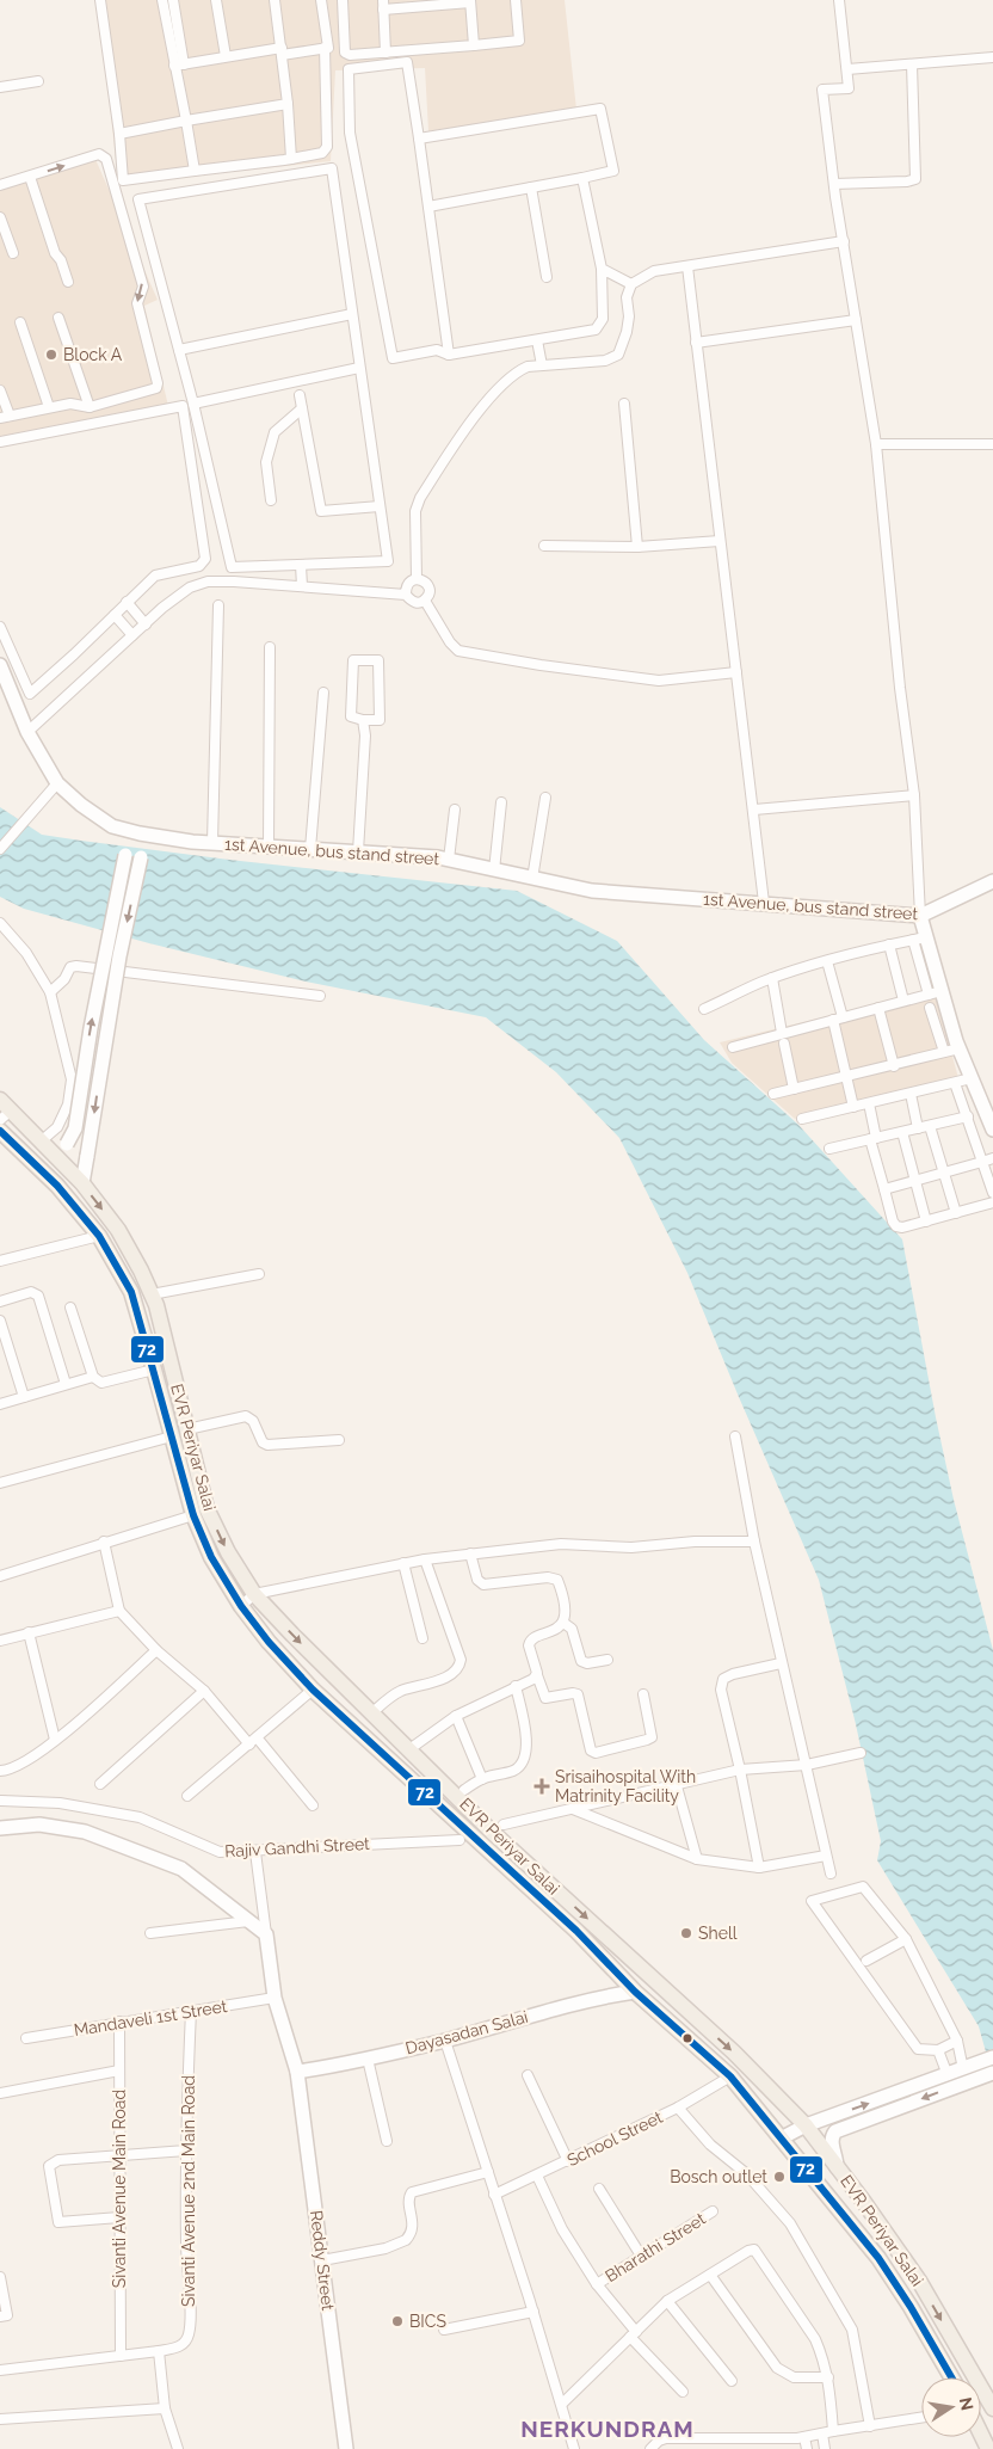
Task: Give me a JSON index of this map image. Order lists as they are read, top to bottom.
{
  "streets": {
    "main road": ["EVR Periyar Salai"],
    "street": [
      "1st Avenue, bus stand street",
      "Rajiv Gandhi Street",
      "Mandaveli 1st Street",
      "Dayasadan Salai",
      "School Street",
      "Sivanti Avenue Main Road",
      "Sivanti Avenue 2nd Main Road",
      "Bharathi Street",
      "Reddy Street"
    ]
  },
  "crossings": [
    ["EVR Periyar Salai", "Dayasadan Salai"],
    ["EVR Periyar Salai", "School Street"],
    ["Mandaveli 1st Street", "Sivanti Avenue Main Road"],
    ["Mandaveli 1st Street", "Sivanti Avenue 2nd Main Road"],
    ["Mandaveli 1st Street", "Reddy Street"],
    ["Dayasadan Salai", "Reddy Street"],
    ["Sivanti Avenue Main Road", "Sivanti Avenue 2nd Main Road"]
  ],
  "districts": ["NERKUNDRAM"],
  "places": {
    "other": [
      "Block A",
      "Shell",
      "Bosch outlet",
      "BICS"
    ],
    "health": ["Srisaihospital With Matrinity Facility"]
  },
  "lines": ["transit line 72"],
  "north": "right"
}
